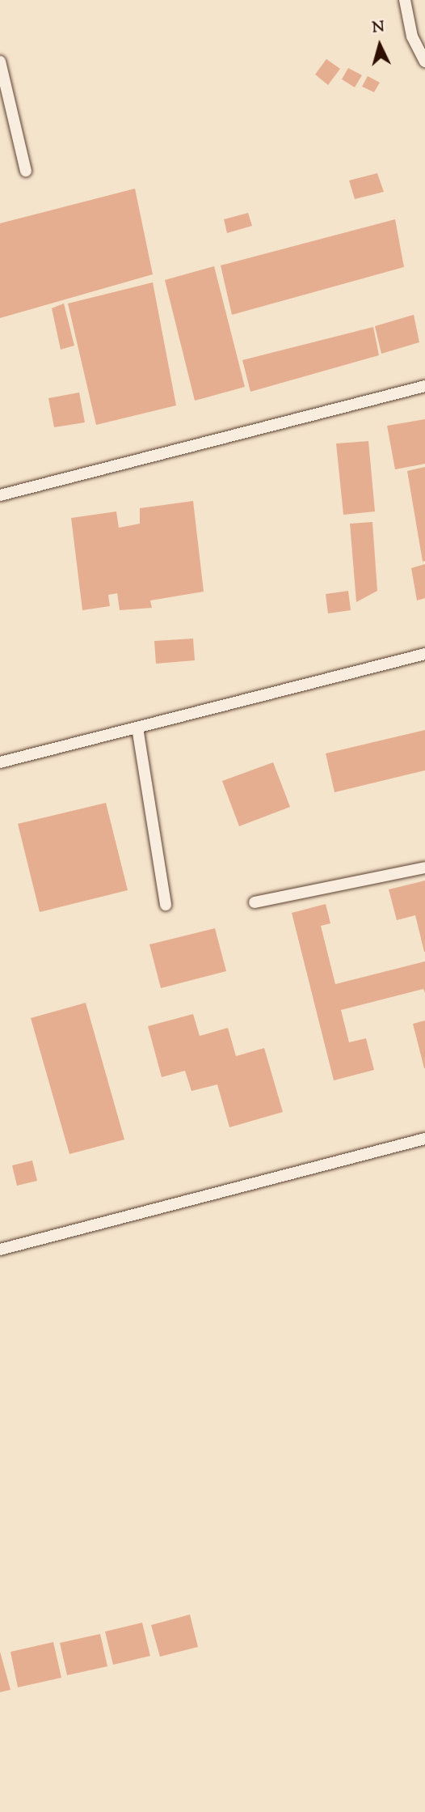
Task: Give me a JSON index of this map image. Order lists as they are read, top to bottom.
{
  "north": "top"
}
